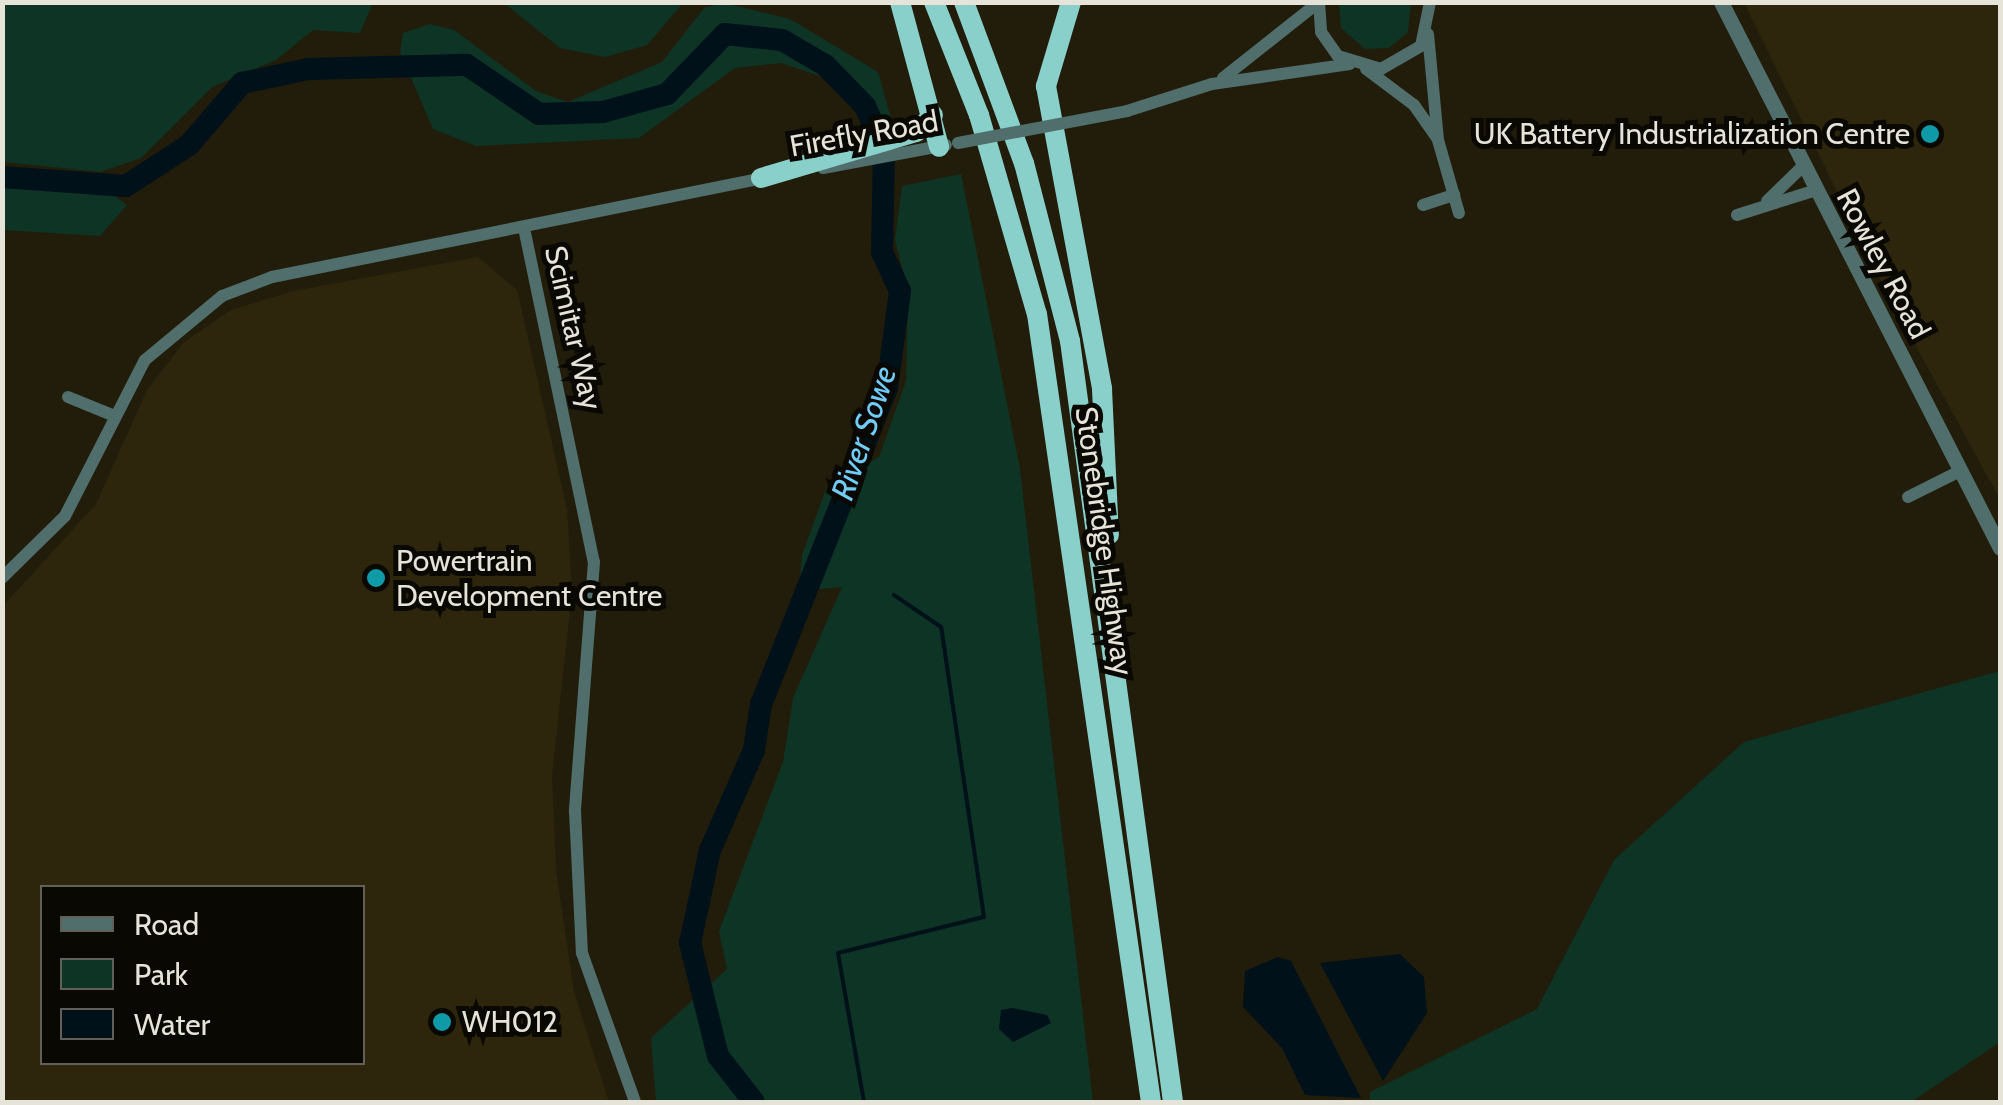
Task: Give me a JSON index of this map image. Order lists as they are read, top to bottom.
{
  "streets": {
    "highway": ["Stonebridge Highway"],
    "street": ["Firefly Road", "Rowley Road", "Scimitar Way"]
  },
  "crossings": [
    ["Firefly Road", "Scimitar Way"]
  ],
  "water": ["River Sowe"],
  "places": ["UK Battery Industrialization Centre", "Powertrain Development Centre", "WH012"],
  "legend": ["Road", "Park", "Water"]
}
